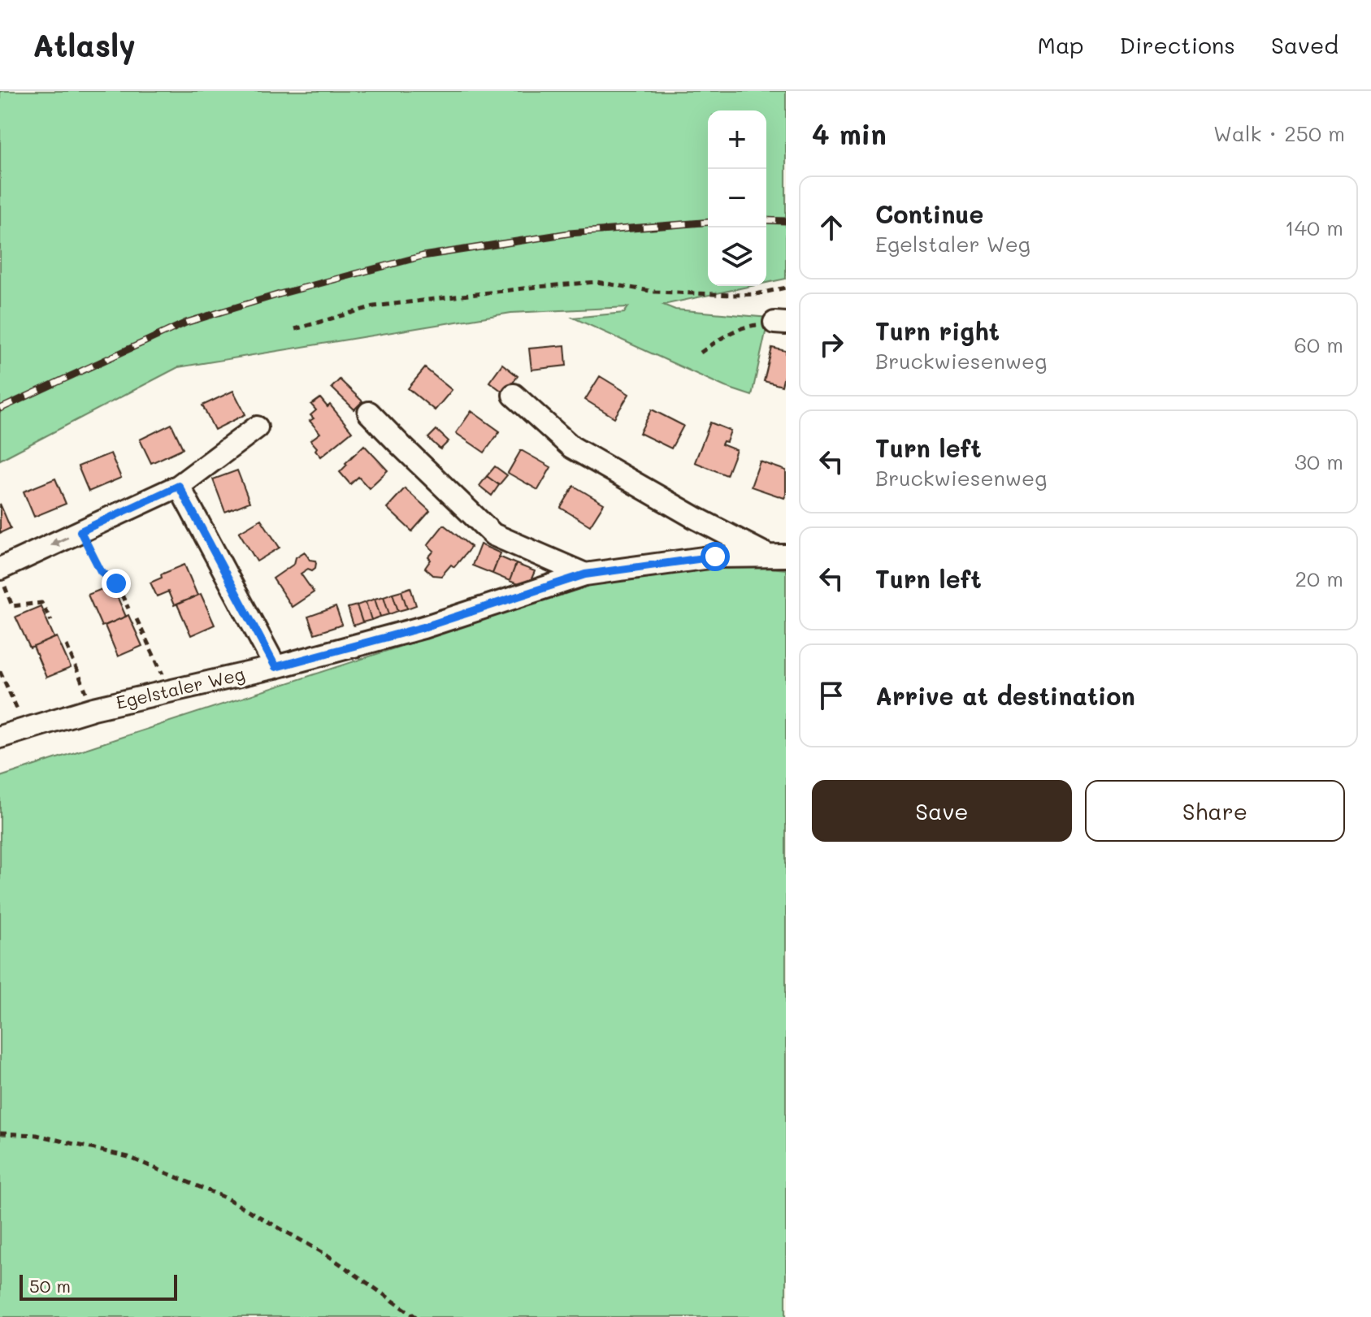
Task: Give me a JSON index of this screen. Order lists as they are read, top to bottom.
{
  "streets": {
    "street": ["Egelstaler Weg"]
  },
  "scale_bar": "50 m",
  "page": {
    "header": "Atlasly",
    "nav": ["Map", "Directions", "Saved"],
    "heading": ["4 min", "Walk · 250 m"],
    "map_buttons": ["+", "−"],
    "list": [
      ["Continue", "Egelstaler Weg", "140 m"],
      ["Turn right", "Bruckwiesenweg", "60 m"],
      ["Turn left", "Bruckwiesenweg", "30 m"],
      ["Turn left", "20 m"],
      "Arrive at destination"
    ],
    "buttons": ["Save", "Share"],
    "scale": "50 m"
  }
}
